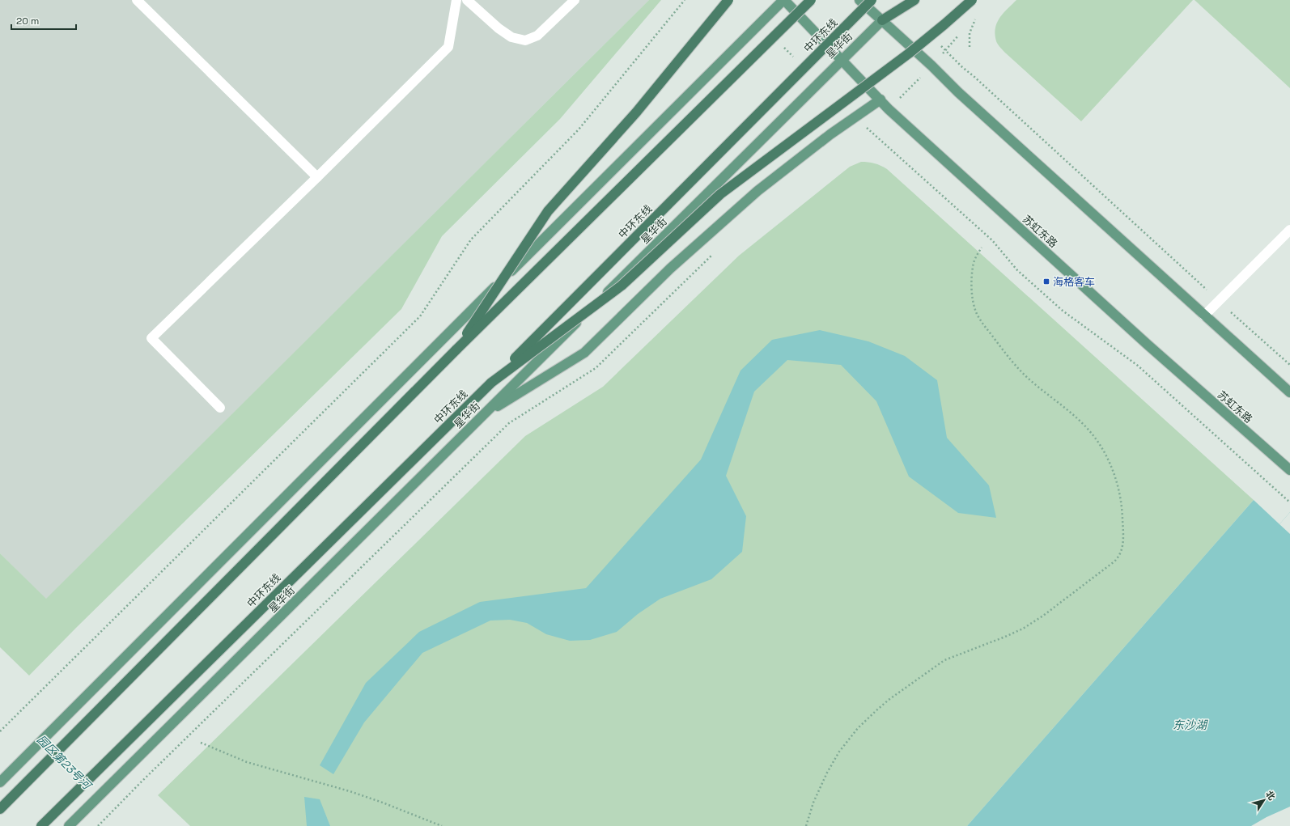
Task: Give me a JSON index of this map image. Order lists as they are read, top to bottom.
{
  "streets": {
    "highway": ["中环东线"],
    "main road": ["星华街", "苏虹东路"]
  },
  "crossings": [
    ["星华街", "苏虹东路"]
  ],
  "water": ["东沙湖", "园区第23号河"],
  "places": {
    "transit": ["海格客车"]
  },
  "scale_bar": "20 m",
  "north": "top right"
}
